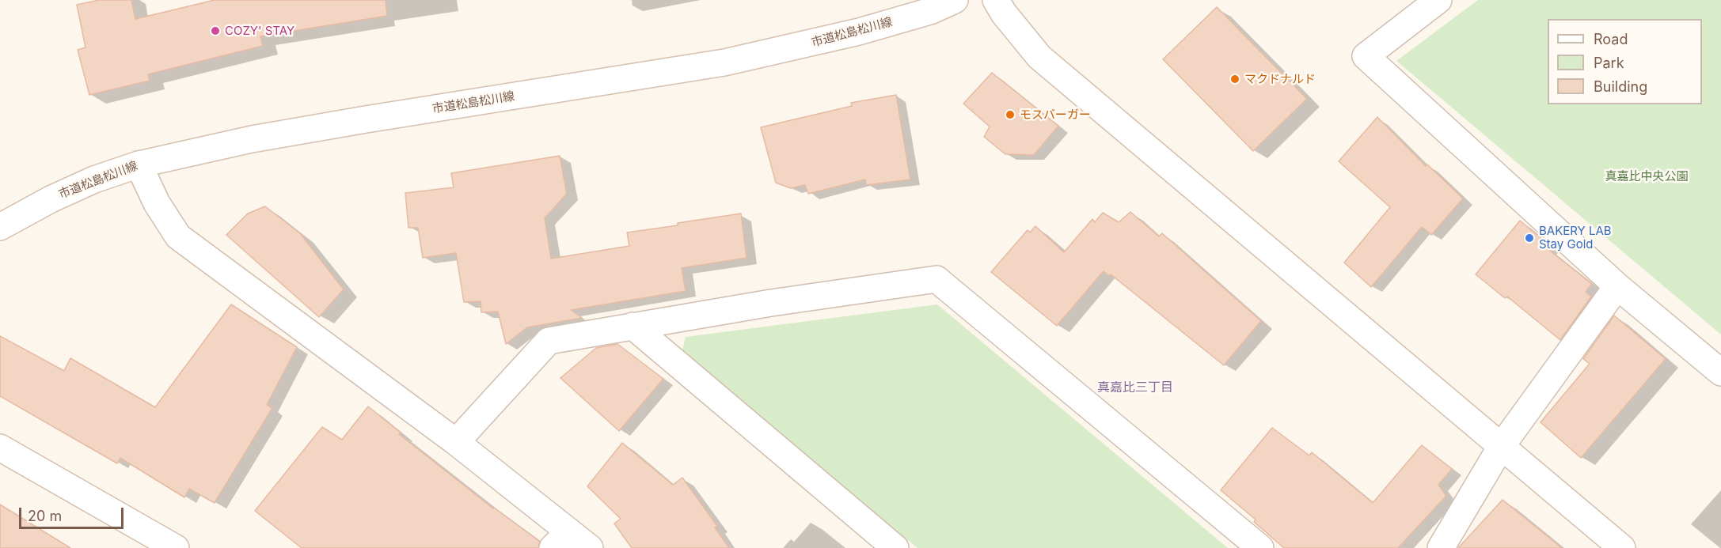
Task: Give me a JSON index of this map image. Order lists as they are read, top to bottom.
{
  "streets": {
    "street": ["市道松島松川線"]
  },
  "districts": ["真嘉比三丁目"],
  "parks": ["真嘉比中央公園"],
  "places": [
    "COZY' STAY",
    "マクドナルド",
    "モスバーガー",
    "BAKERY LAB Stay Gold"
  ],
  "legend": ["Road", "Park", "Building"],
  "scale_bar": "20 m"
}
